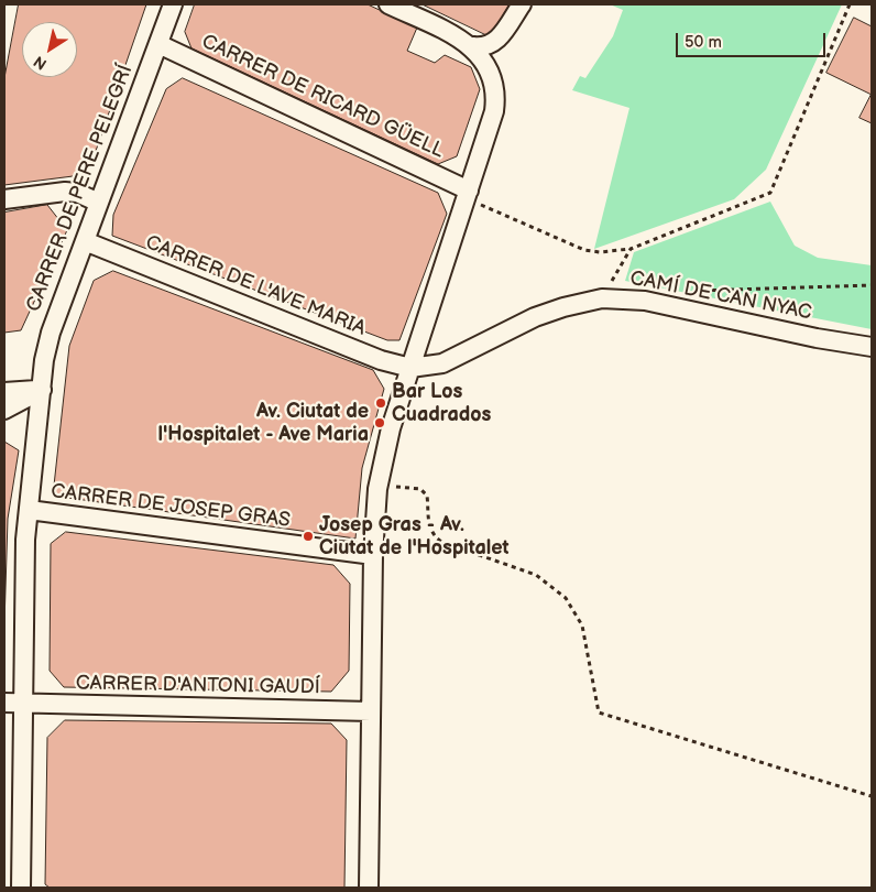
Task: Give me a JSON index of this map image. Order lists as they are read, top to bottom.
{
  "streets": {
    "street": [
      "CARRER DE RICARD GÜELL",
      "CARRER DE PERE PELEGRÍ",
      "CARRER DE L'AVE MARIA",
      "CAMÍ DE CAN NYAC",
      "CARRER DE JOSEP GRAS",
      "CARRER D'ANTONI GAUDÍ"
    ]
  },
  "crossings": [
    ["CARRER DE RICARD GÜELL", "CARRER DE PERE PELEGRÍ"],
    ["CARRER DE PERE PELEGRÍ", "CARRER DE L'AVE MARIA"],
    ["CARRER DE PERE PELEGRÍ", "CARRER DE JOSEP GRAS"],
    ["CARRER DE PERE PELEGRÍ", "CARRER D'ANTONI GAUDÍ"],
    ["CARRER DE L'AVE MARIA", "CAMÍ DE CAN NYAC"]
  ],
  "places": ["Bar Los Cuadrados", "Av. Ciutat de l'Hospitalet - Ave Maria", "Josep Gras - Av. Ciutat de l'Hospitalet"],
  "scale_bar": "50 m",
  "north": "bottom left"
}
